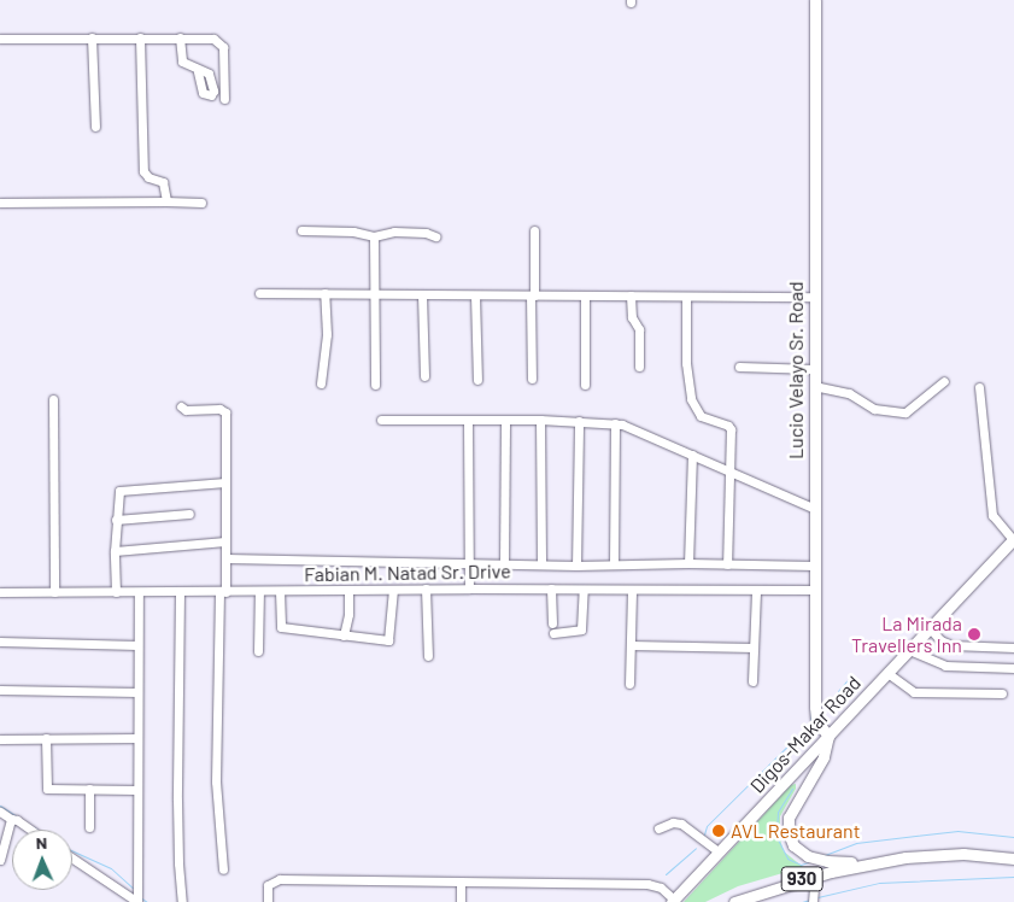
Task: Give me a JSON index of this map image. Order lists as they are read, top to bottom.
{
  "streets": {
    "main road": ["Lucio Velayo Sr. Road", "Digos-Makar Road", "930"],
    "street": ["Fabian M. Natad Sr. Drive"]
  },
  "crossings": [
    ["Lucio Velayo Sr. Road", "Fabian M. Natad Sr. Drive"],
    ["Lucio Velayo Sr. Road", "Digos-Makar Road"],
    ["Lucio Velayo Sr. Road", "930"],
    ["Digos-Makar Road", "930"]
  ],
  "places": ["La Mirada Travellers Inn", "AVL Restaurant"],
  "north": "top"
}
